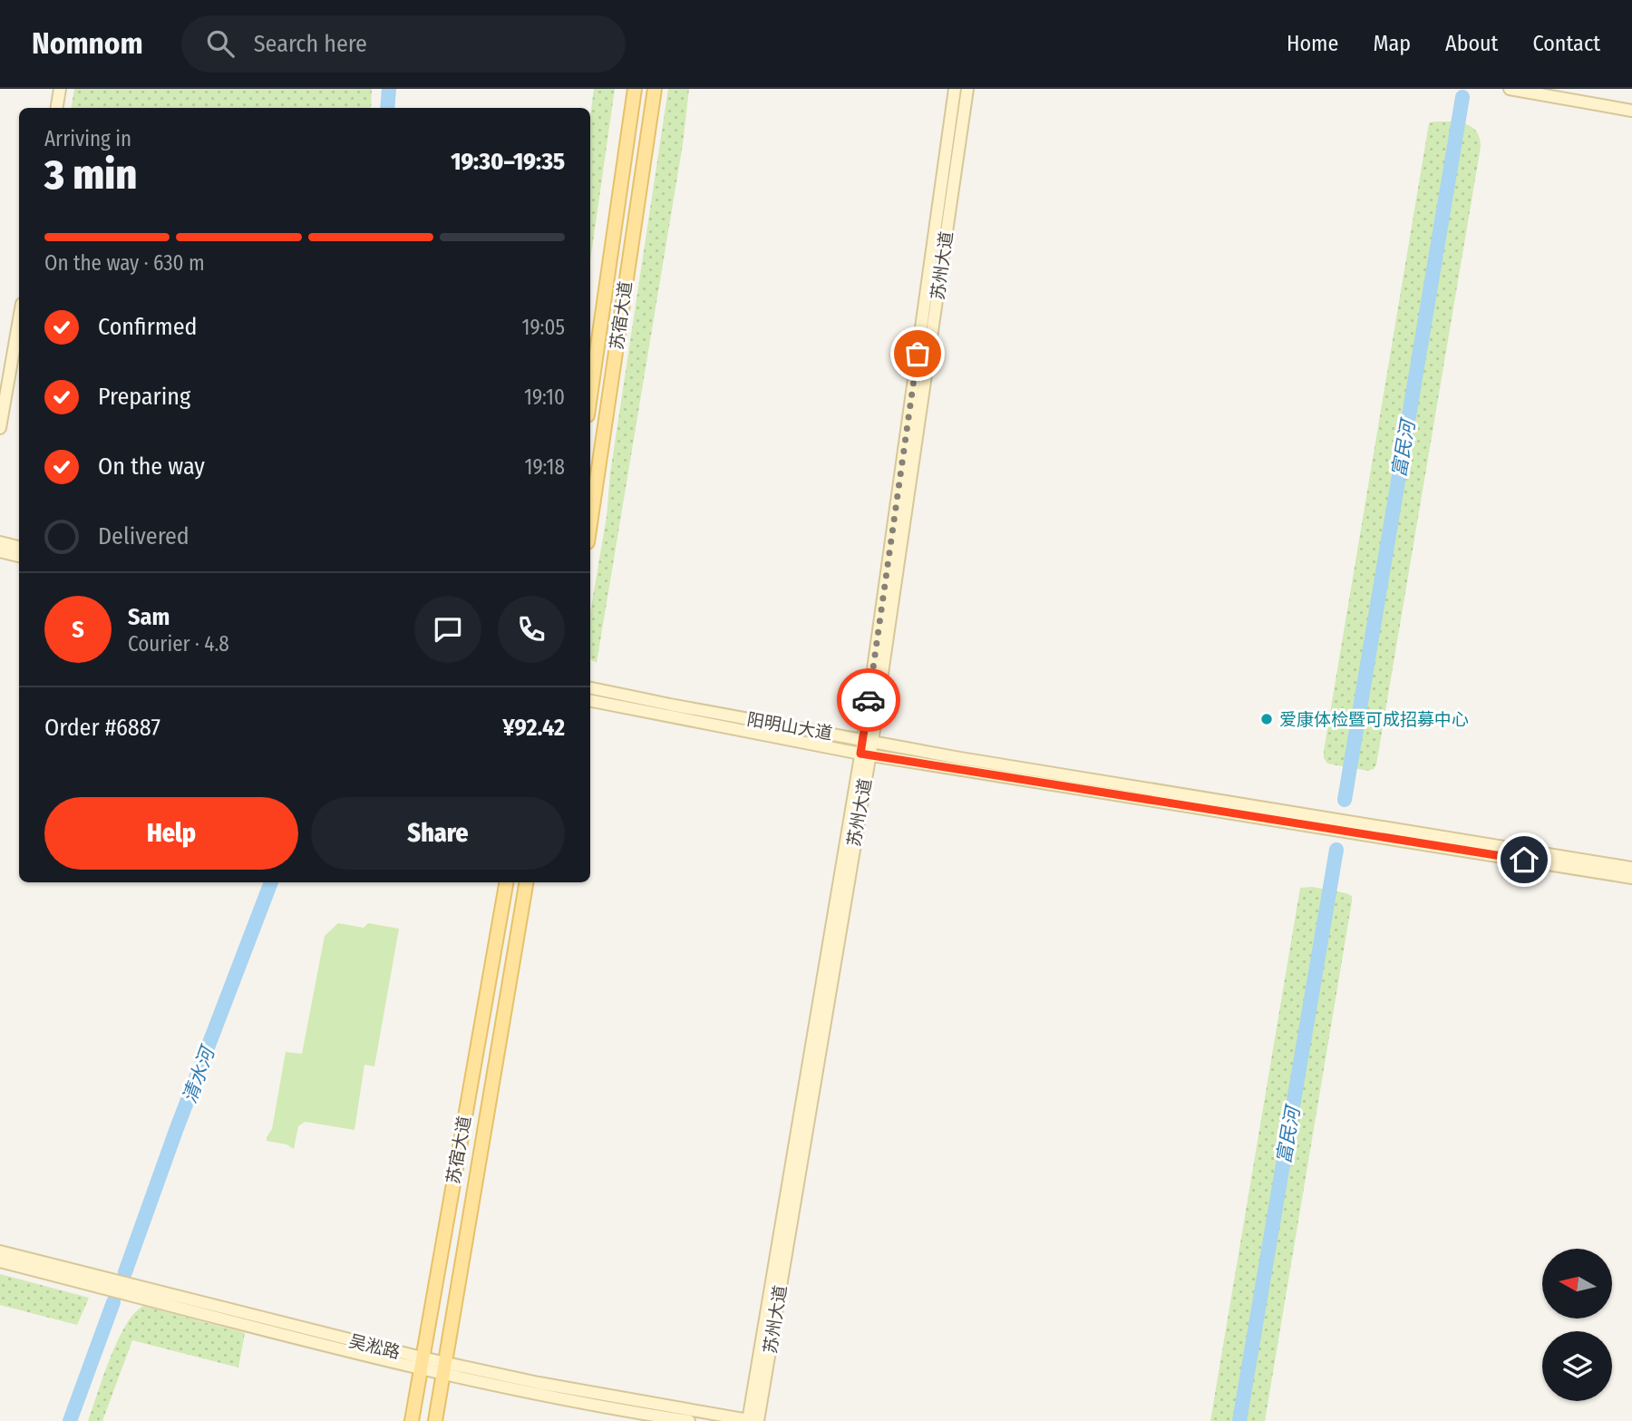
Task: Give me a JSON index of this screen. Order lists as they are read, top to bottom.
{
  "streets": {
    "main road": [
      "苏州大道",
      "苏宿大道",
      "阳明山大道",
      "吴淞路"
    ]
  },
  "crossings": [
    ["苏州大道", "阳明山大道"],
    ["苏州大道", "吴淞路"],
    ["苏宿大道", "吴淞路"]
  ],
  "water": ["富民河", "清水河"],
  "places": ["爱康体检暨可成招募中心"],
  "north": "left",
  "page": {
    "header": "Nomnom",
    "search": "Search here",
    "nav": [
      "Home",
      "Map",
      "About",
      "Contact"
    ],
    "heading": ["3 min", "Arriving in", "19:30–19:35"],
    "panel": [
      "Sam",
      "Courier · 4.8",
      "Order #6887",
      "¥92.42"
    ],
    "bar": "On the way · 630 m",
    "list": [
      ["Confirmed", "19:05"],
      ["Preparing", "19:10"],
      ["On the way", "19:18"],
      "Delivered"
    ],
    "round": "S",
    "buttons": ["Help", "Share"]
  }
}
